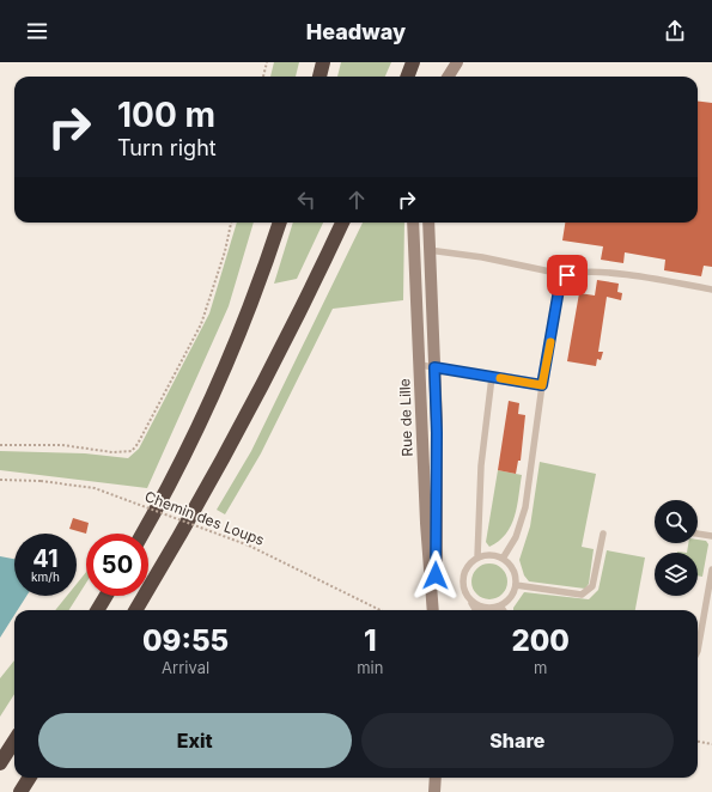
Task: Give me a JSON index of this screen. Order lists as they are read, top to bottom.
{
  "streets": {
    "main road": ["Rue de Lille"],
    "path": ["Chemin des Loups"]
  },
  "page": {
    "header": "Headway",
    "turn": ["100 m", "Turn right"],
    "speed": "41 km/h",
    "limit": "50",
    "eta": [
      "09:55",
      "Arrival",
      "1",
      "min",
      "200",
      "m"
    ],
    "buttons": ["Exit", "Share"]
  }
}
